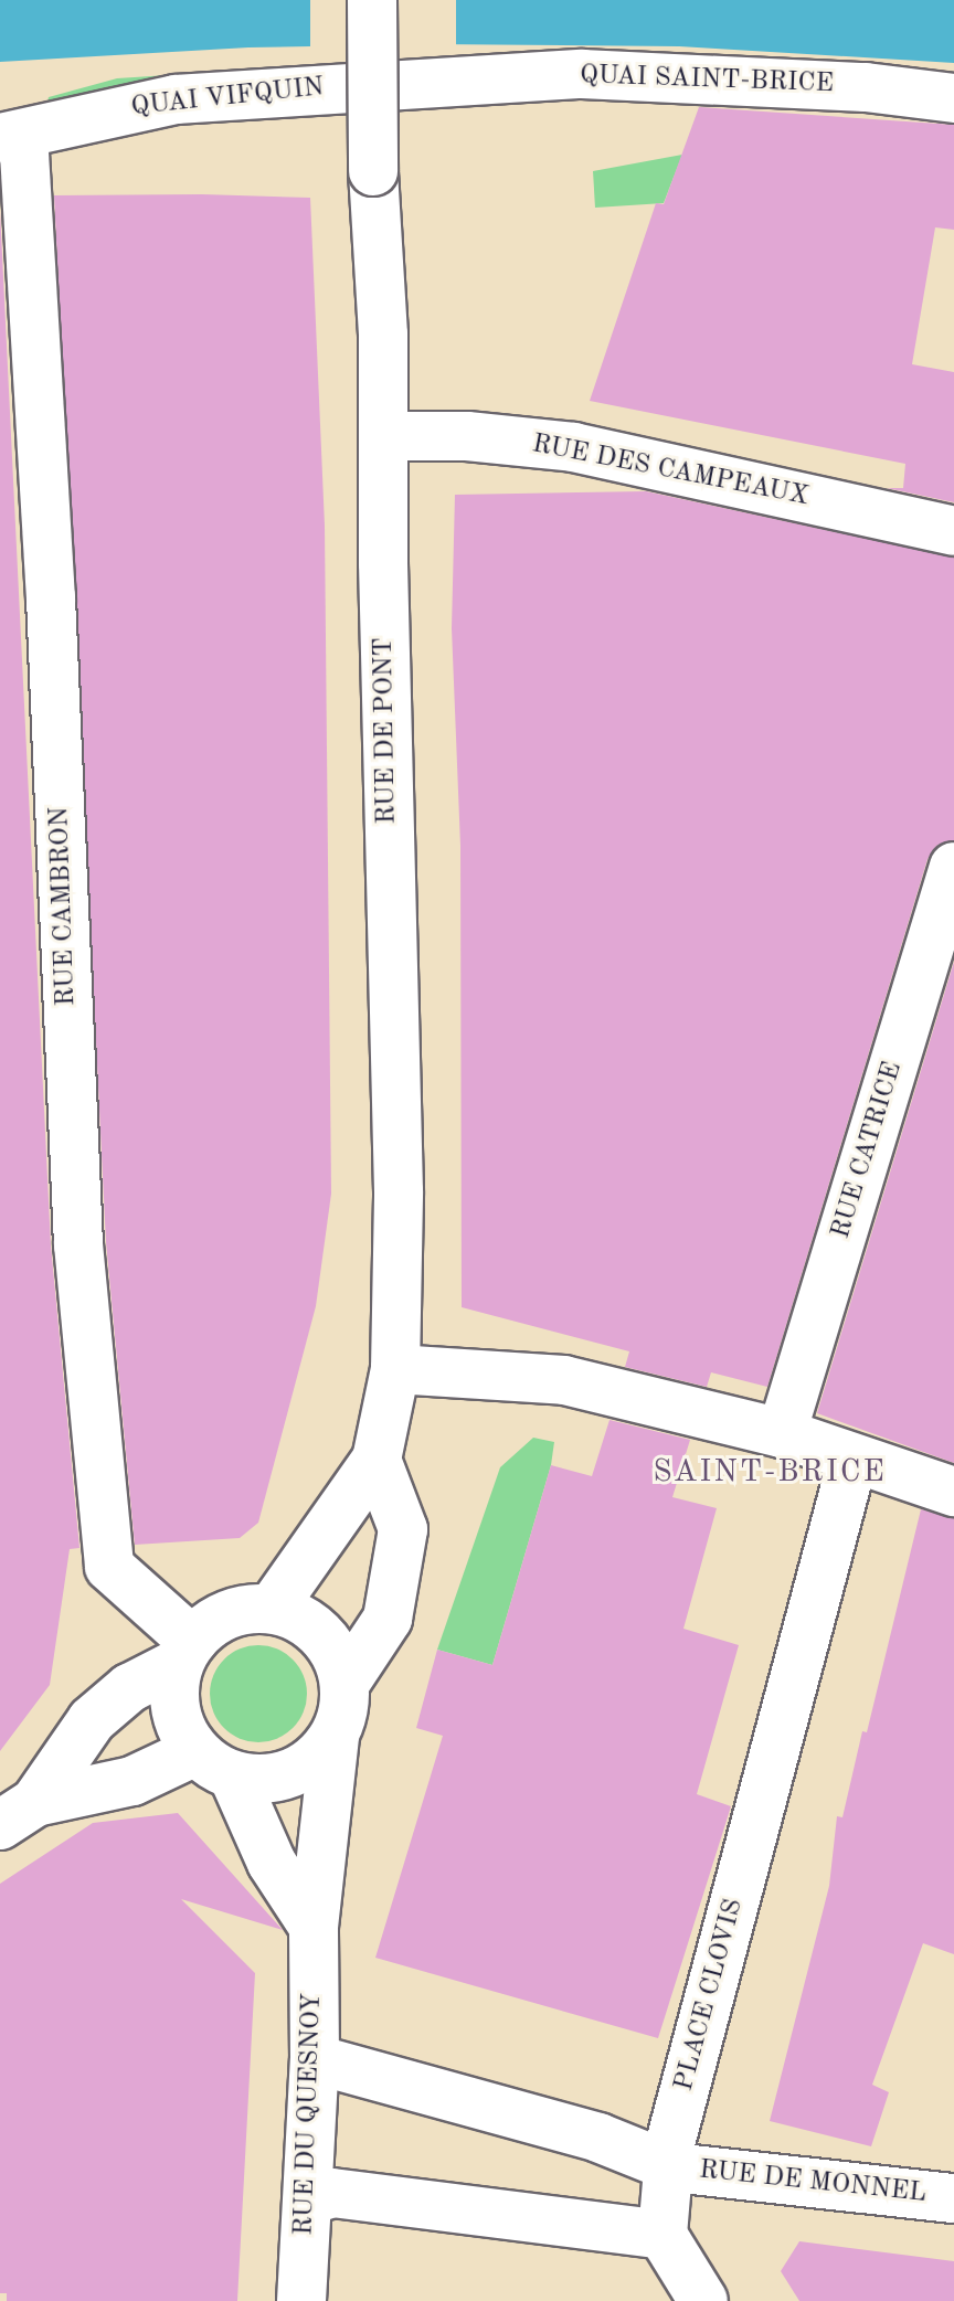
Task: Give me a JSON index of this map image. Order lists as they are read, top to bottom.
{
  "streets": {
    "street": [
      "QUAI SAINT-BRICE",
      "QUAI VIFQUIN",
      "RUE DES CAMPEAUX",
      "RUE DE PONT",
      "RUE CAMBRON",
      "RUE CATRICE",
      "PLACE CLOVIS",
      "RUE DU QUESNOY",
      "RUE DE MONNEL"
    ]
  },
  "crossings": [
    ["QUAI SAINT-BRICE", "QUAI VIFQUIN"],
    ["QUAI VIFQUIN", "RUE CAMBRON"],
    ["RUE DES CAMPEAUX", "RUE DE PONT"],
    ["RUE DE PONT", "RUE CAMBRON"],
    ["RUE DE PONT", "RUE DU QUESNOY"],
    ["RUE CAMBRON", "RUE DU QUESNOY"],
    ["PLACE CLOVIS", "RUE DE MONNEL"]
  ],
  "districts": ["SAINT-BRICE"]
}
